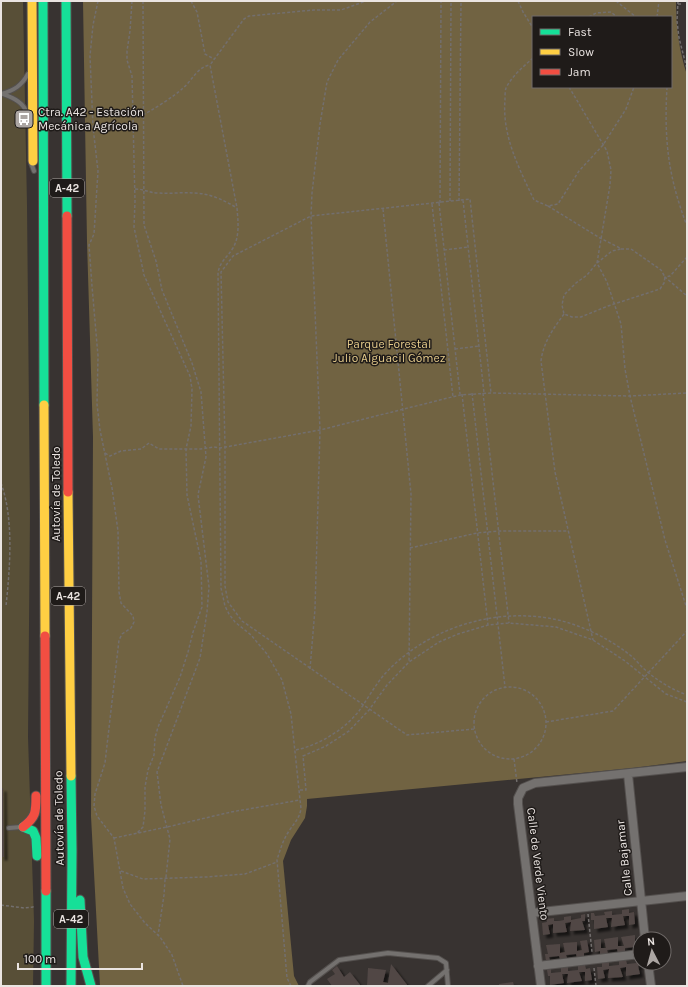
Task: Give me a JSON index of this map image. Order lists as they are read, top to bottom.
{
  "streets": {
    "highway": ["A-42", "Autovía de Toledo"],
    "street": ["Calle Bajamar", "Calle de Verde Viento"]
  },
  "crossings": [
    ["Calle Bajamar", "Calle de Verde Viento"]
  ],
  "parks": ["Parque Forestal Julio Alguacil Gómez"],
  "places": {
    "bus stop": ["Ctra. A42 - Estación Mecánica Agrícola"]
  },
  "legend": ["Fast", "Slow", "Jam"],
  "scale_bar": "100 m",
  "north": "top"
}
